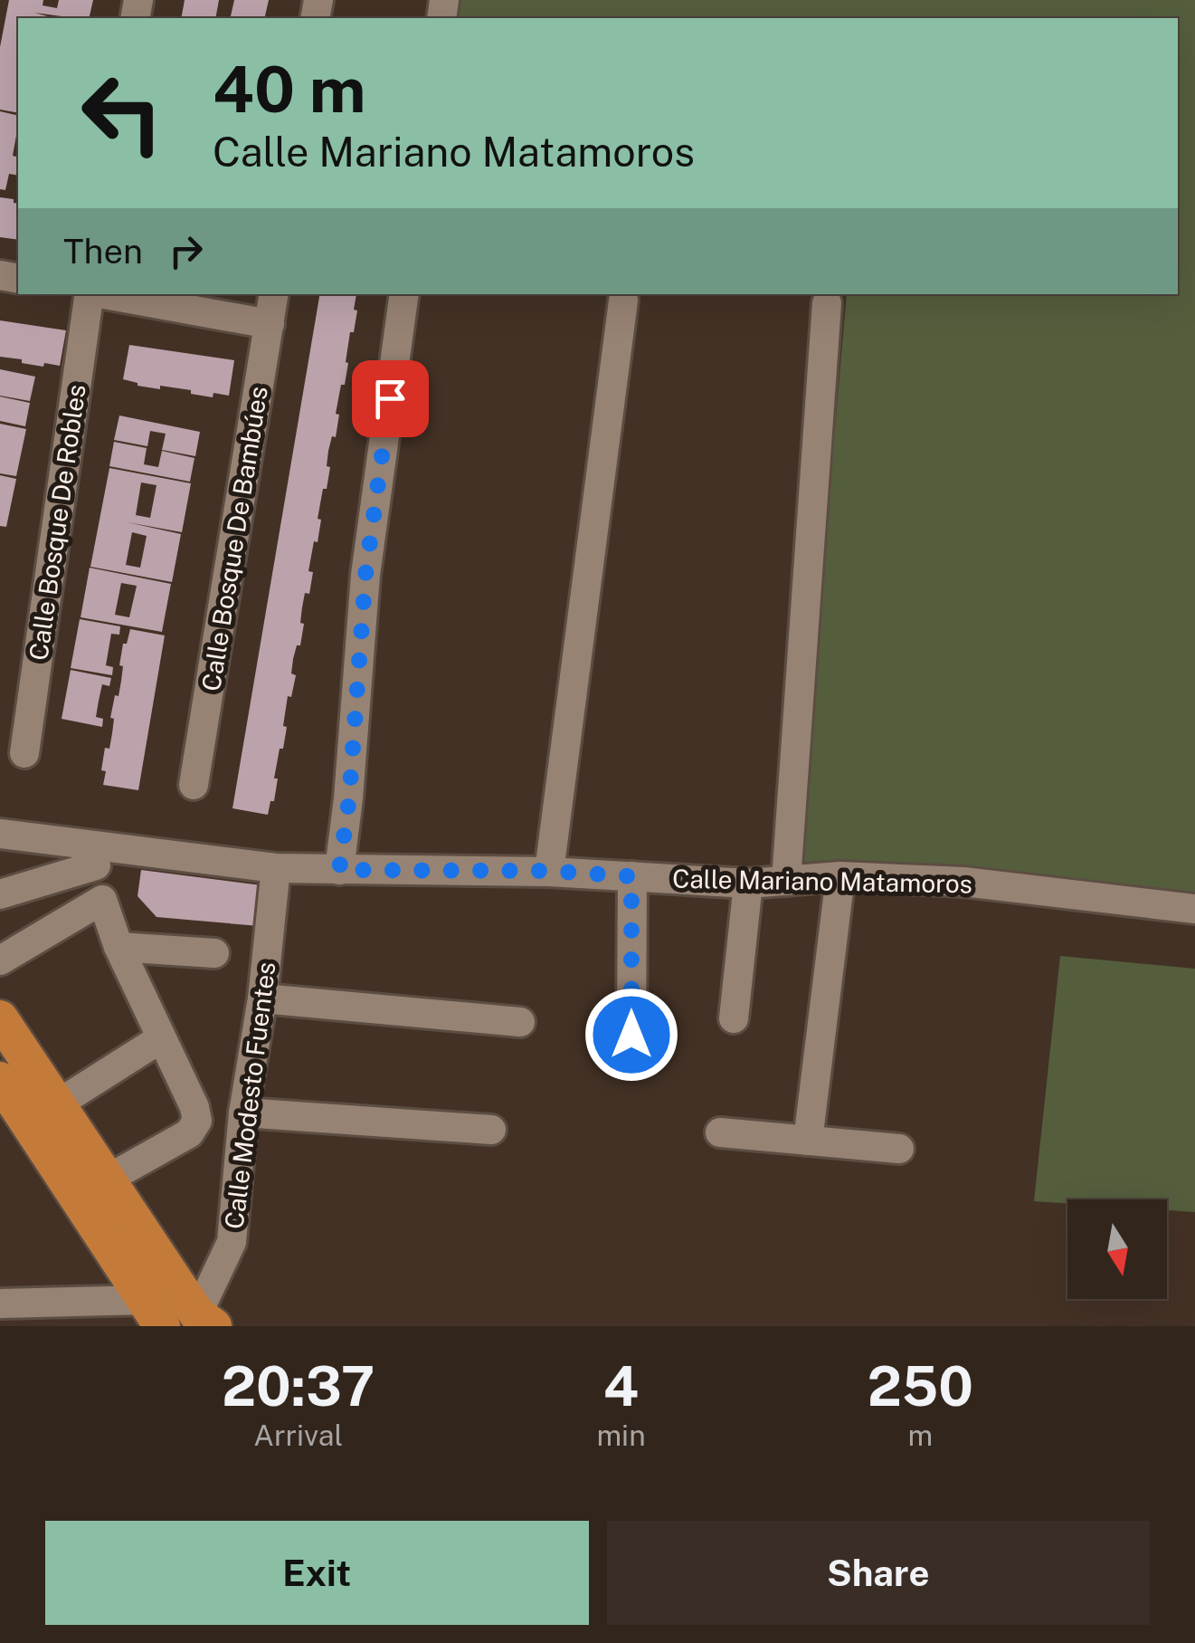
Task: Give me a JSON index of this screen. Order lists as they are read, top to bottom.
{
  "streets": {
    "street": [
      "Calle Bosque De Robles",
      "Calle Bosque De Bambúes",
      "Calle Mariano Matamoros",
      "Calle Modesto Fuentes"
    ]
  },
  "crossings": [
    ["Calle Mariano Matamoros", "Calle Modesto Fuentes"]
  ],
  "north": "bottom",
  "page": {
    "turn": ["40 m", "Calle Mariano Matamoros"],
    "then": "Then",
    "eta": [
      "20:37",
      "Arrival",
      "4",
      "min",
      "250",
      "m"
    ],
    "buttons": ["Exit", "Share"]
  }
}
